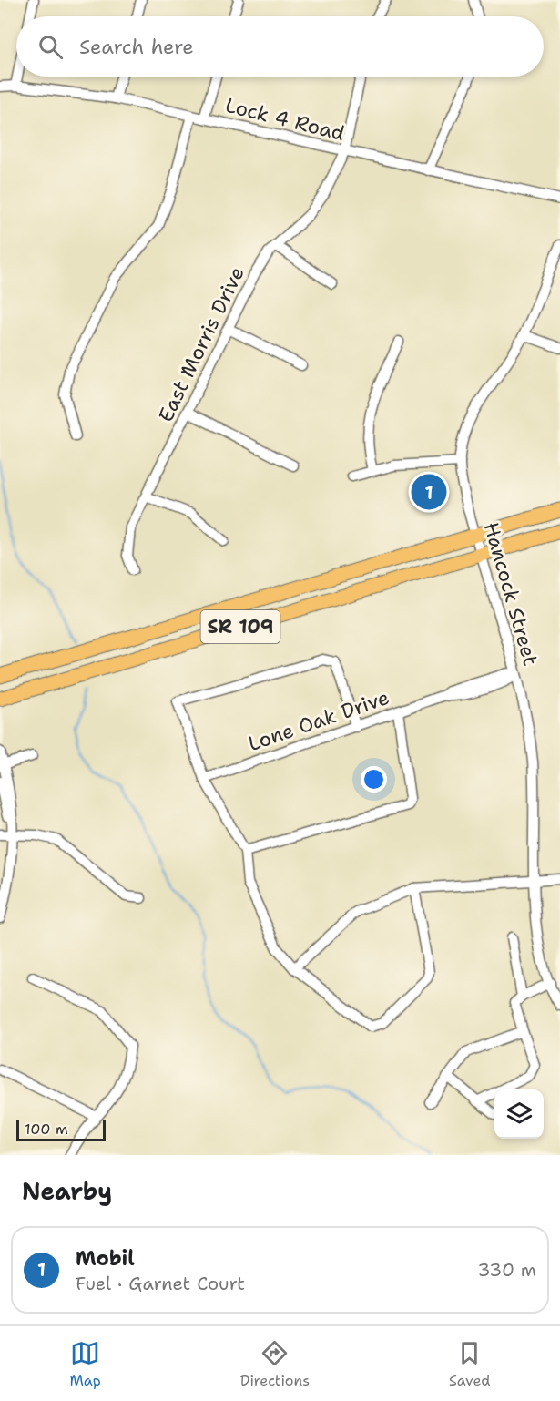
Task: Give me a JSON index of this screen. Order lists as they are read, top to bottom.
{
  "streets": {
    "highway": ["SR 109"],
    "street": [
      "Lock 4 Road",
      "East Morris Drive",
      "Hancock Street",
      "Lone Oak Drive"
    ]
  },
  "crossings": [
    ["Lock 4 Road", "East Morris Drive"],
    ["Hancock Street", "SR 109"],
    ["Hancock Street", "Lone Oak Drive"]
  ],
  "scale_bar": "100 m",
  "page": {
    "search": "Search here",
    "pins": "1",
    "scale": "100 m",
    "heading": "Nearby",
    "list": [
      {
        "mark": "1",
        "name": "Mobil",
        "note": "Fuel · Garnet Court",
        "value": "330 m"
      }
    ],
    "nav": ["Map", "Directions", "Saved"]
  }
}
